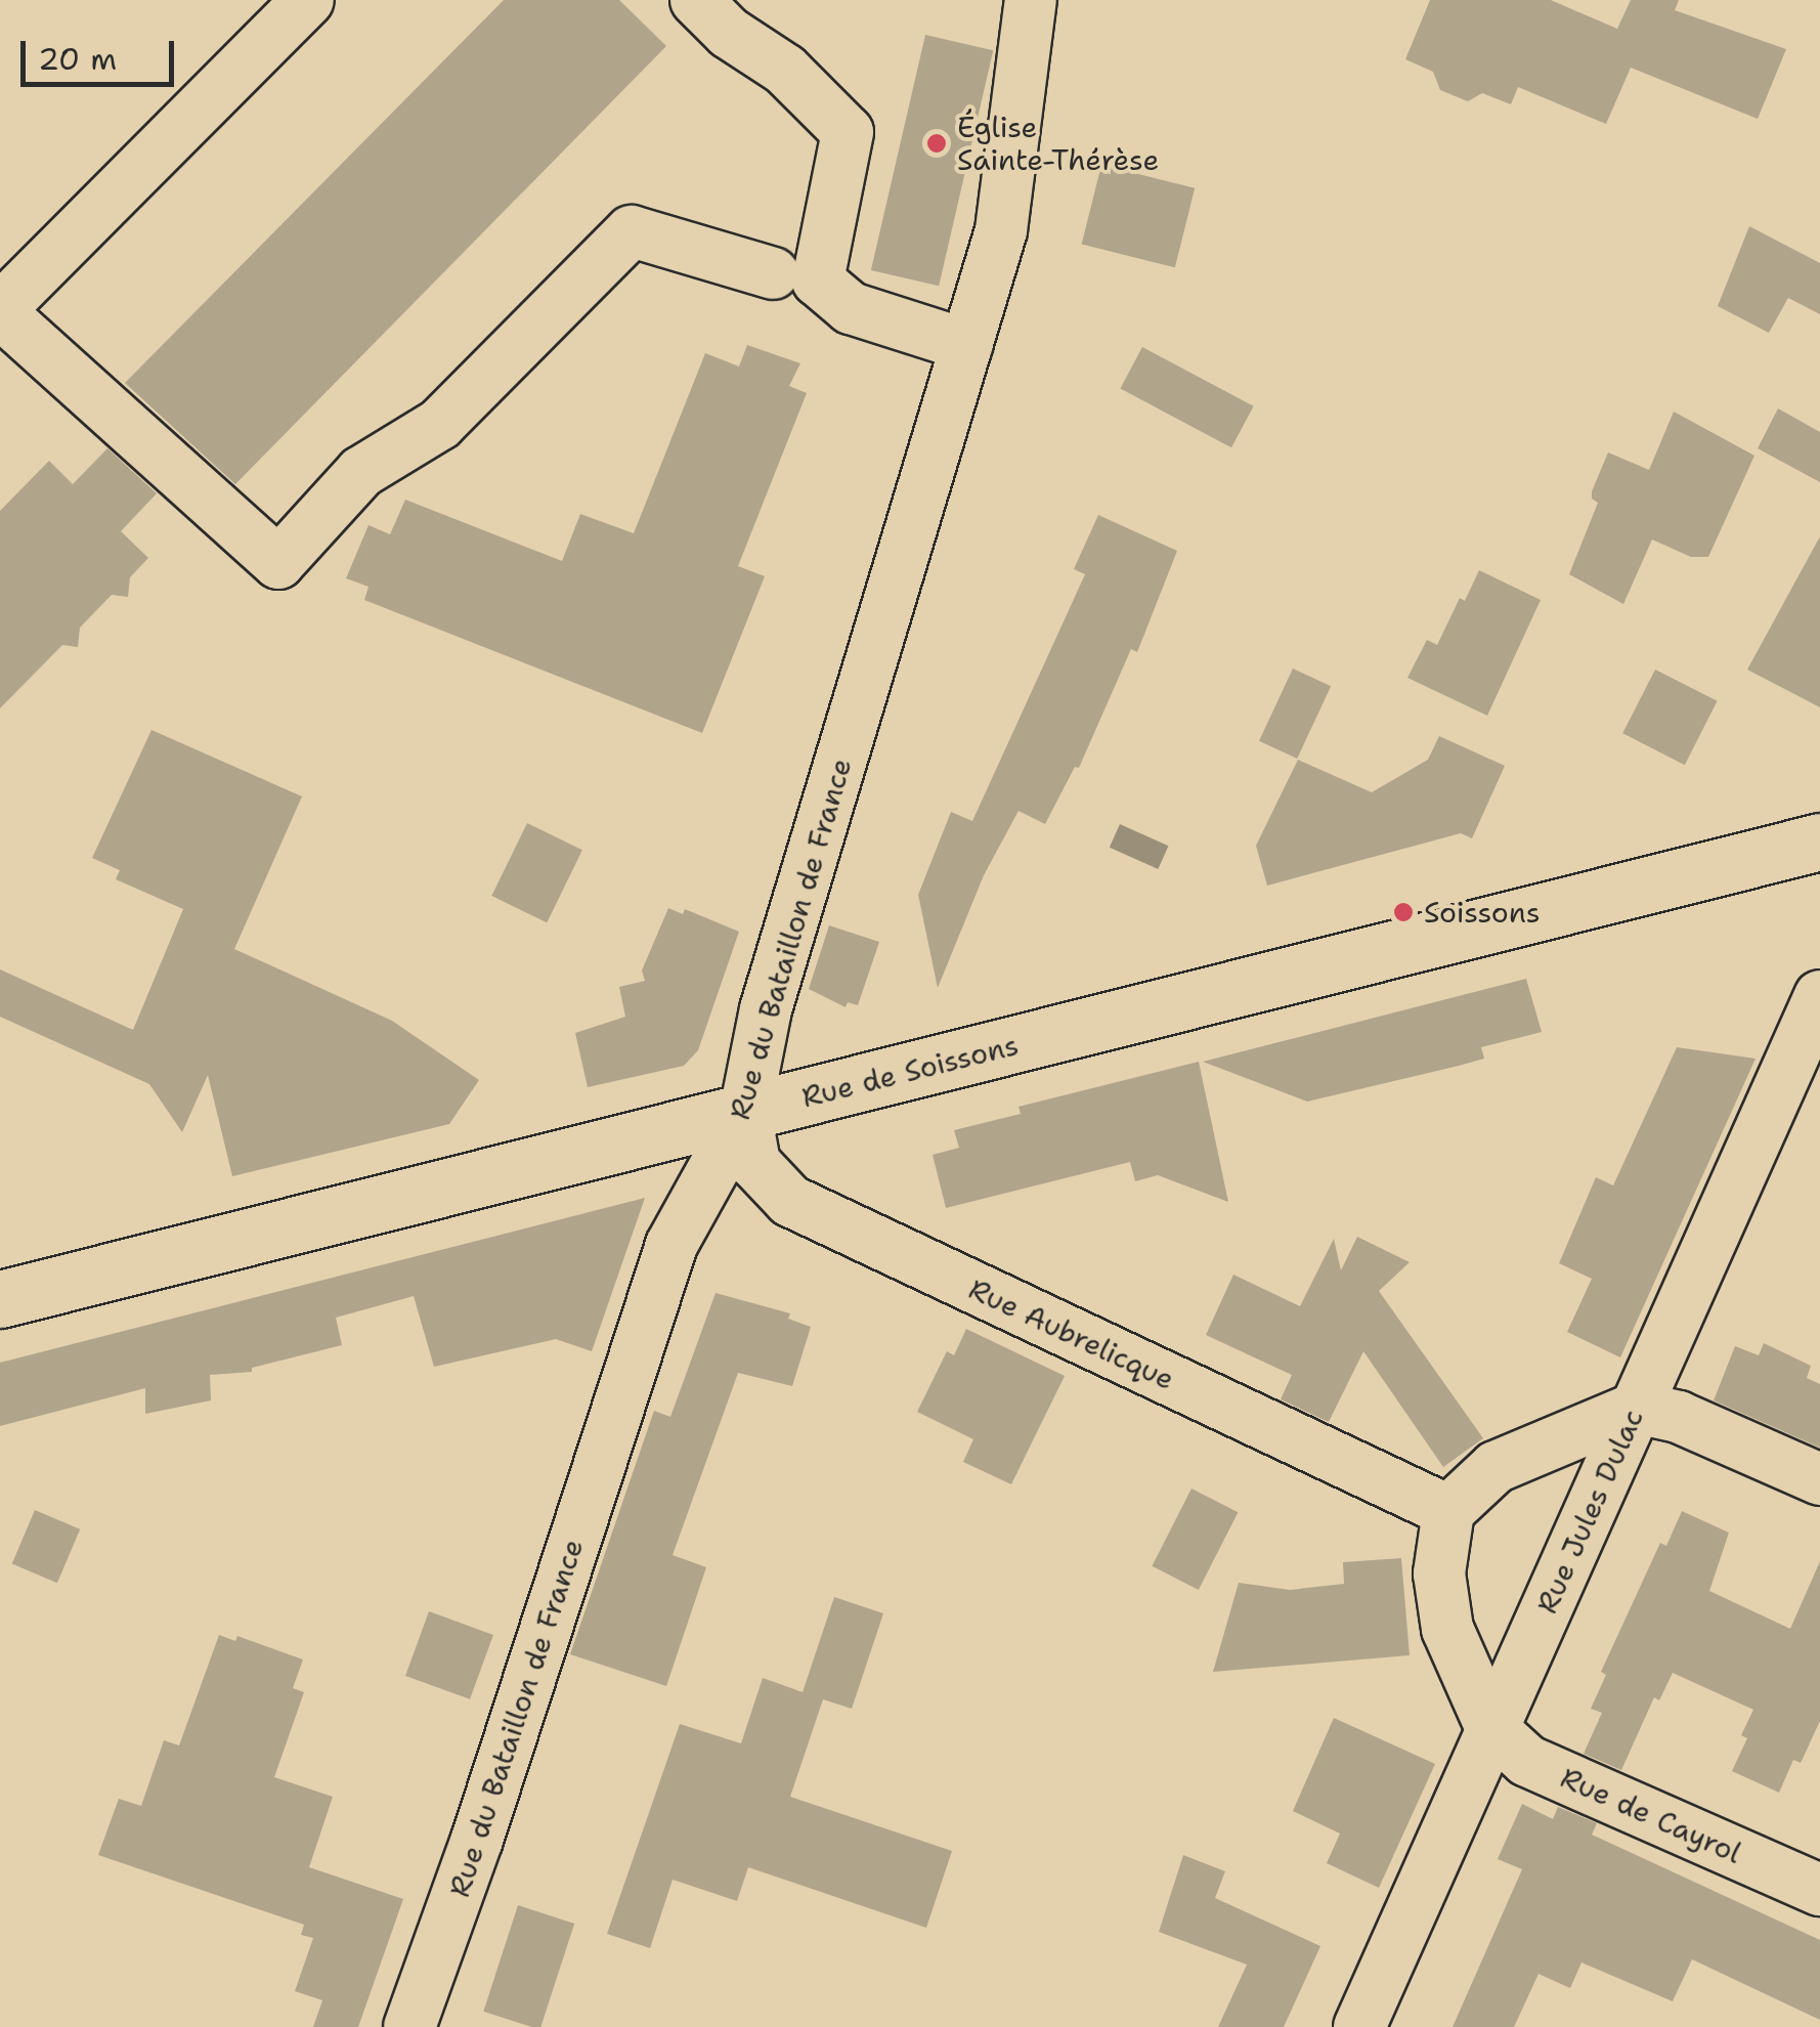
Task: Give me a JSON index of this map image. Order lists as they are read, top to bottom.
{
  "streets": {
    "main road": ["Rue de Soissons"],
    "street": [
      "Rue du Bataillon de France",
      "Rue Aubrelicque",
      "Rue Jules Dulac",
      "Rue de Cayrol"
    ]
  },
  "crossings": [
    ["Rue du Bataillon de France", "Rue de Soissons"],
    ["Rue du Bataillon de France", "Rue Aubrelicque"],
    ["Rue de Soissons", "Rue Aubrelicque"],
    ["Rue Jules Dulac", "Rue de Cayrol"]
  ],
  "places": ["Église Sainte-Thérèse", "Soissons"],
  "scale_bar": "20 m"
}
